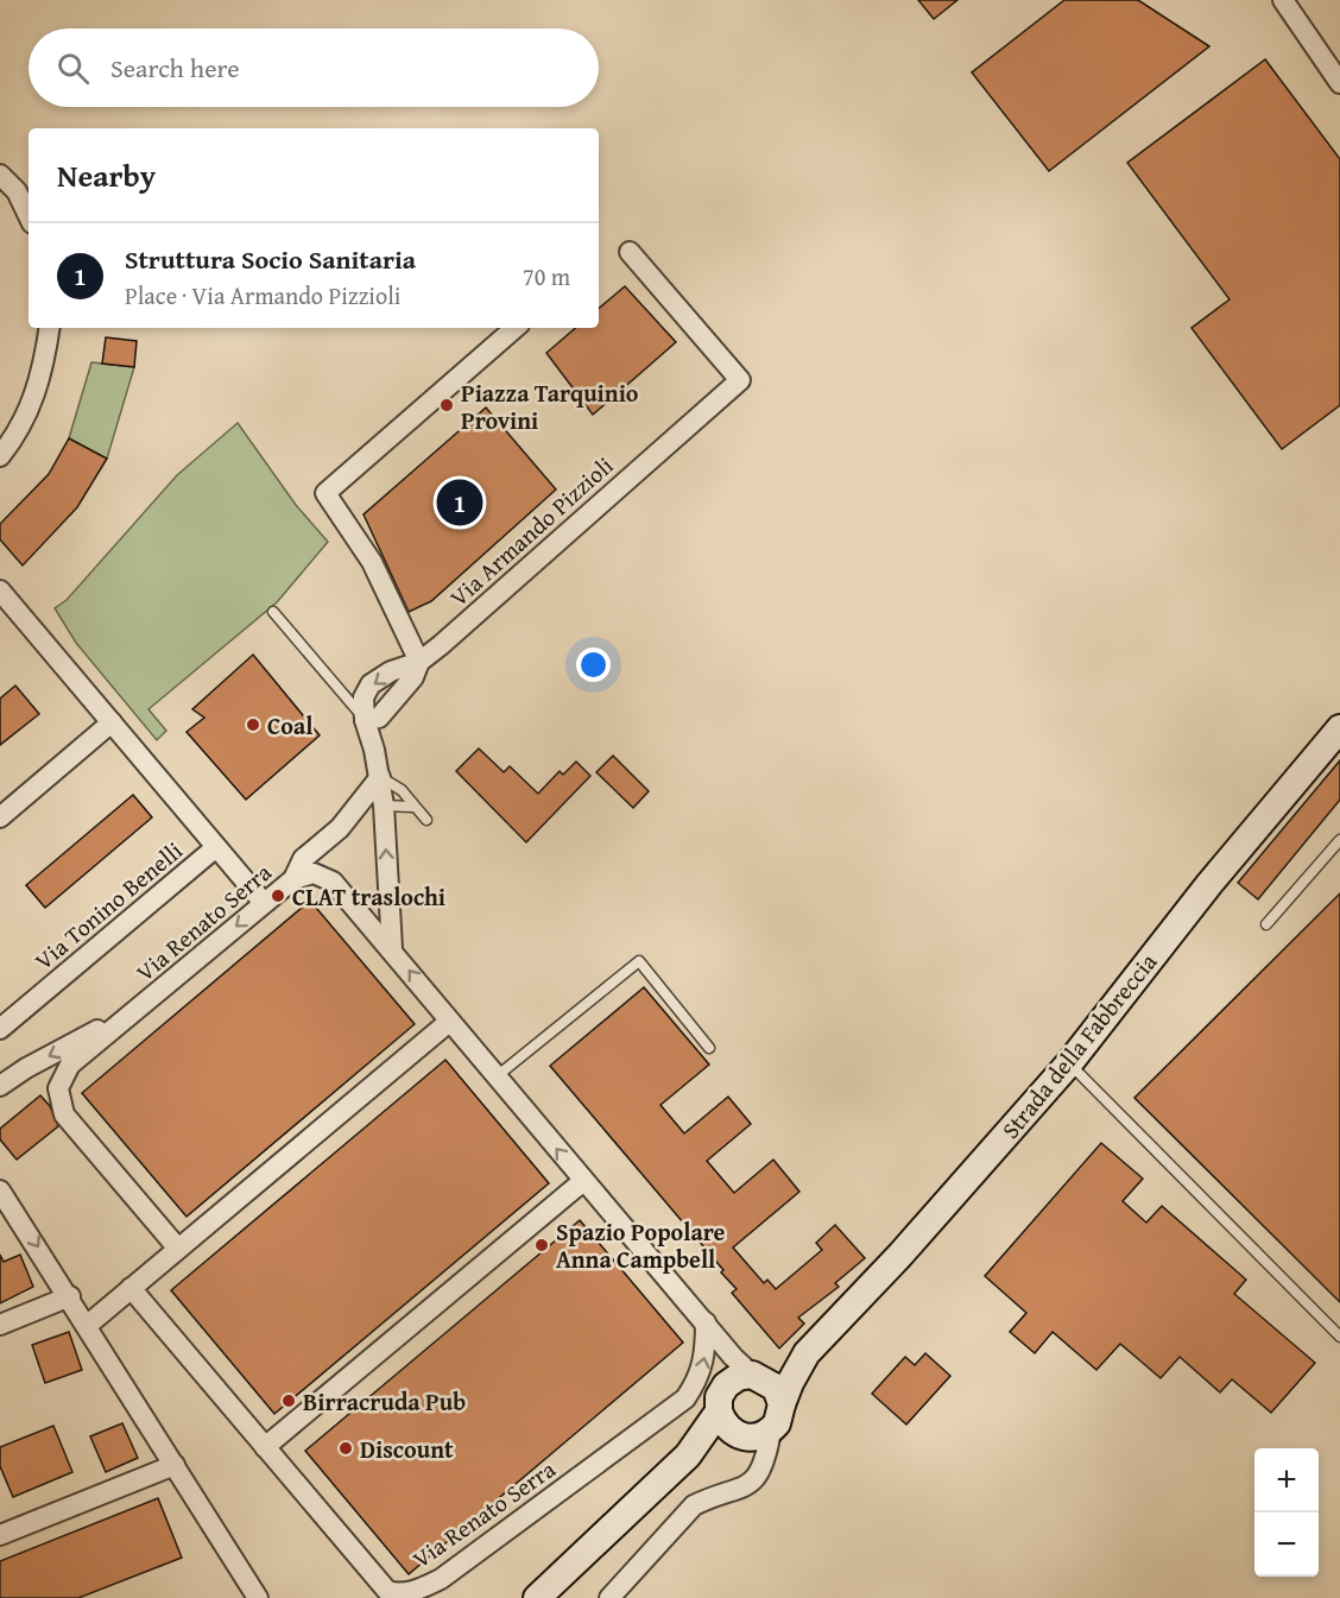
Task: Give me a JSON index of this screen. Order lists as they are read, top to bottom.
{
  "streets": {
    "street": [
      "Via Armando Pizzioli",
      "Via Tonino Benelli",
      "Via Renato Serra",
      "Strada della Fabbreccia"
    ]
  },
  "crossings": [
    ["Via Armando Pizzioli", "Via Renato Serra"],
    ["Via Tonino Benelli", "Via Renato Serra"],
    ["Via Renato Serra", "Strada della Fabbreccia"]
  ],
  "places": [
    "Piazza Tarquinio Provini",
    "Coal",
    "CLAT traslochi",
    "Spazio Popolare Anna Campbell",
    "Birracruda Pub",
    "Discount"
  ],
  "page": {
    "search": "Search here",
    "heading": "Nearby",
    "list": [
      {
        "mark": "1",
        "name": "Struttura Socio Sanitaria",
        "note": "Place · Via Armando Pizzioli",
        "value": "70 m"
      }
    ],
    "pins": "1",
    "map_buttons": ["+", "−"]
  }
}
